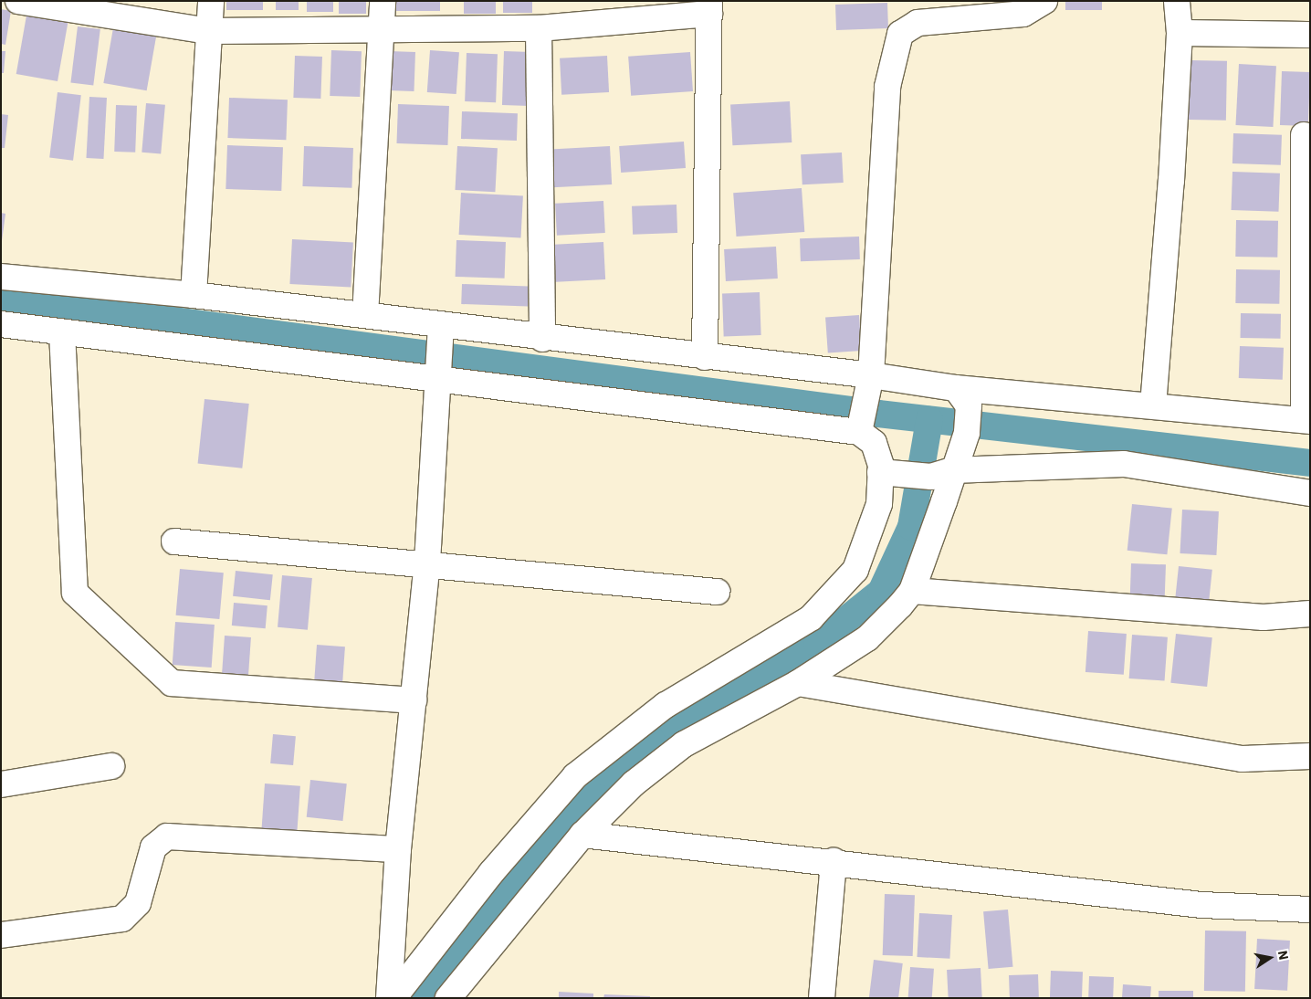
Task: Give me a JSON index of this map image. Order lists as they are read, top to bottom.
{
  "north": "right"
}
